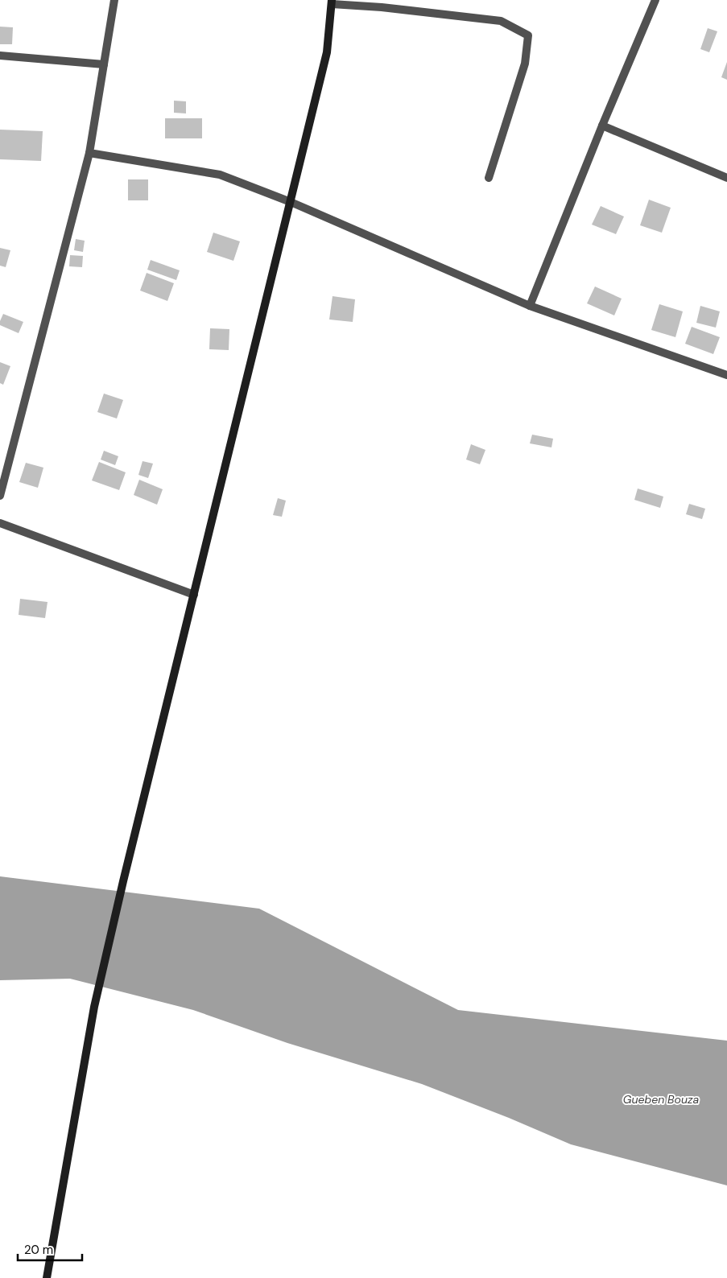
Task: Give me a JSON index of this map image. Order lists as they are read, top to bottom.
{
  "water": ["Gueben Bouza"],
  "scale_bar": "20 m"
}
